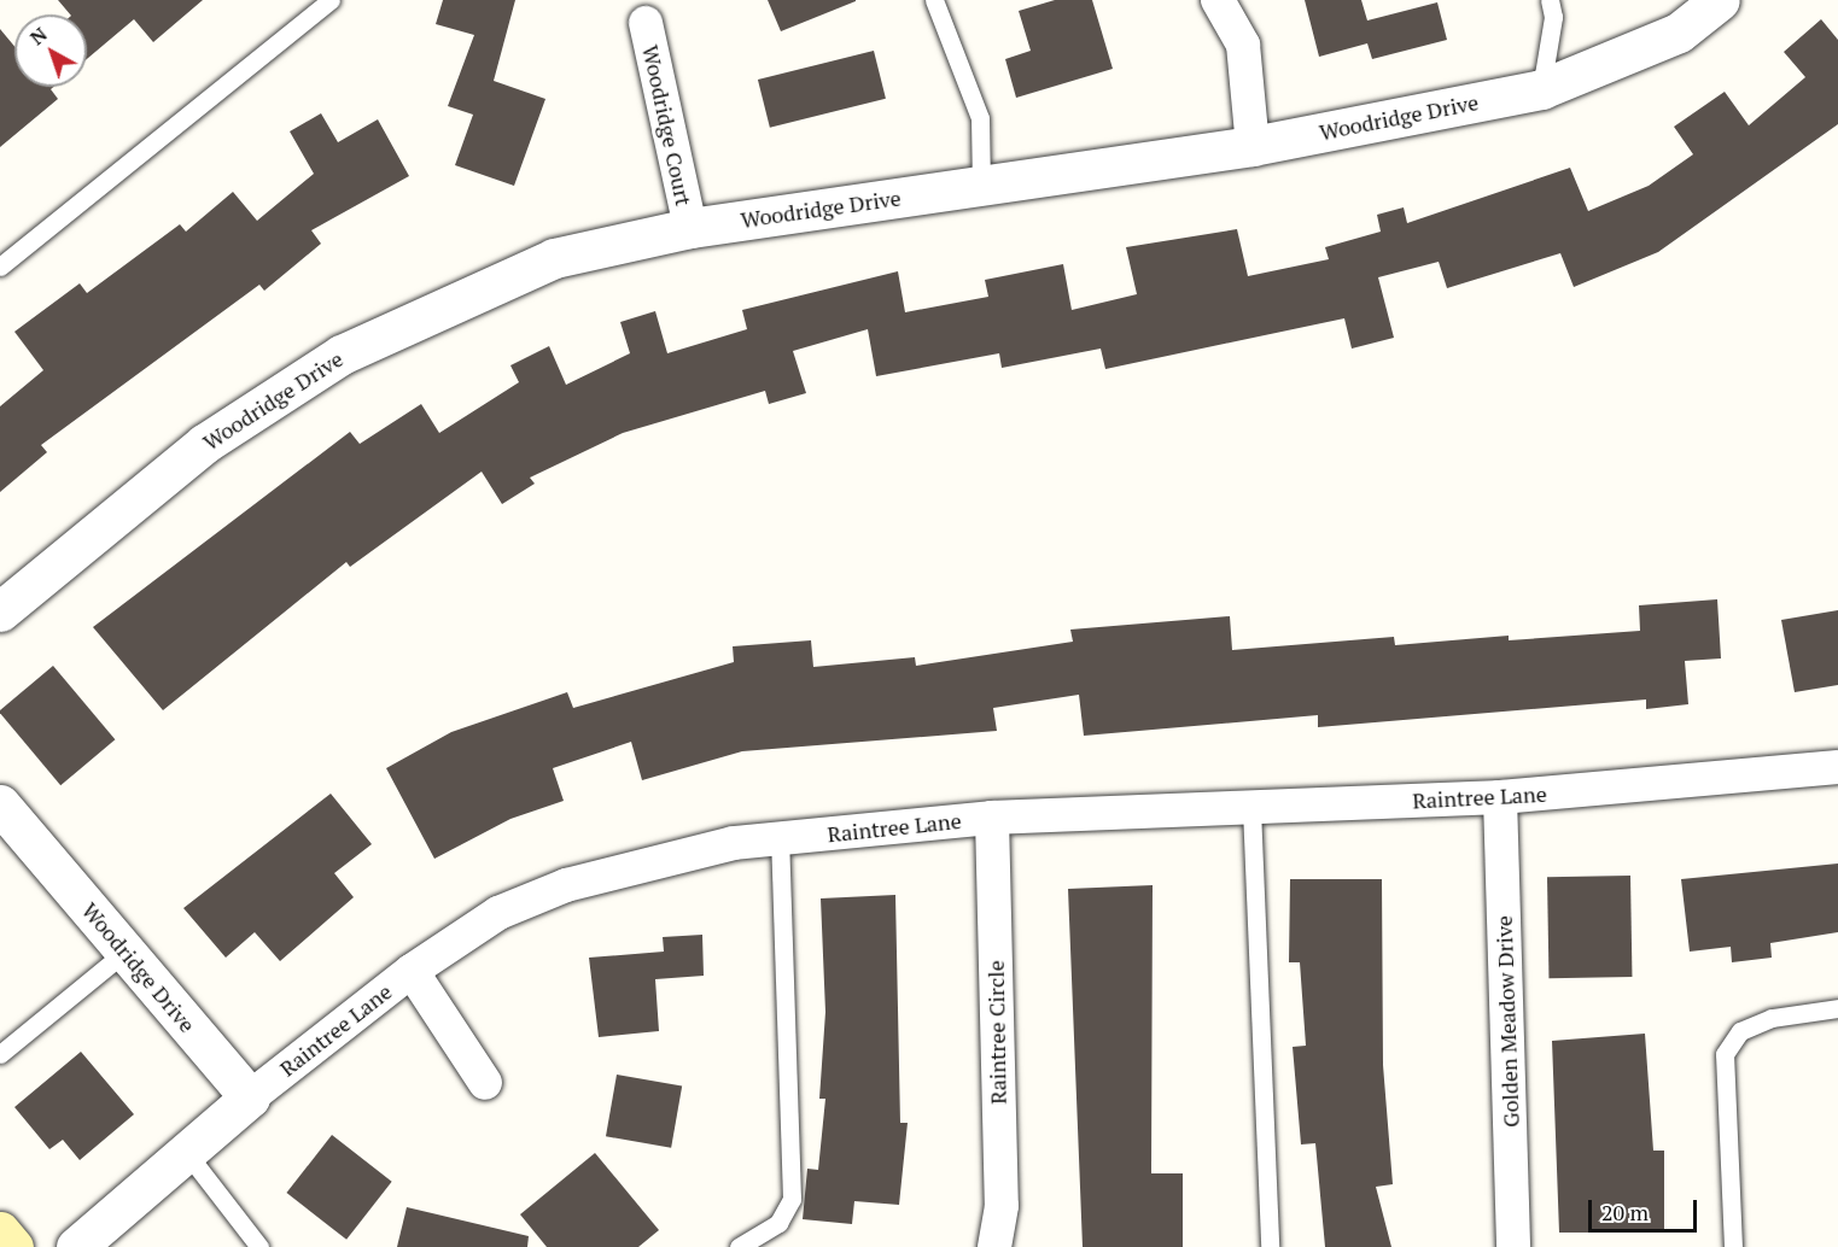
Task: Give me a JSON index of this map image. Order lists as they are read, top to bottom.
{
  "streets": {
    "street": [
      "Woodridge Drive",
      "Woodridge Court",
      "Raintree Lane",
      "Golden Meadow Drive",
      "Raintree Circle"
    ]
  },
  "crossings": [
    ["Woodridge Drive", "Woodridge Court"],
    ["Woodridge Drive", "Raintree Lane"],
    ["Raintree Lane", "Golden Meadow Drive"],
    ["Raintree Lane", "Raintree Circle"]
  ],
  "scale_bar": "20 m",
  "north": "top left"
}
